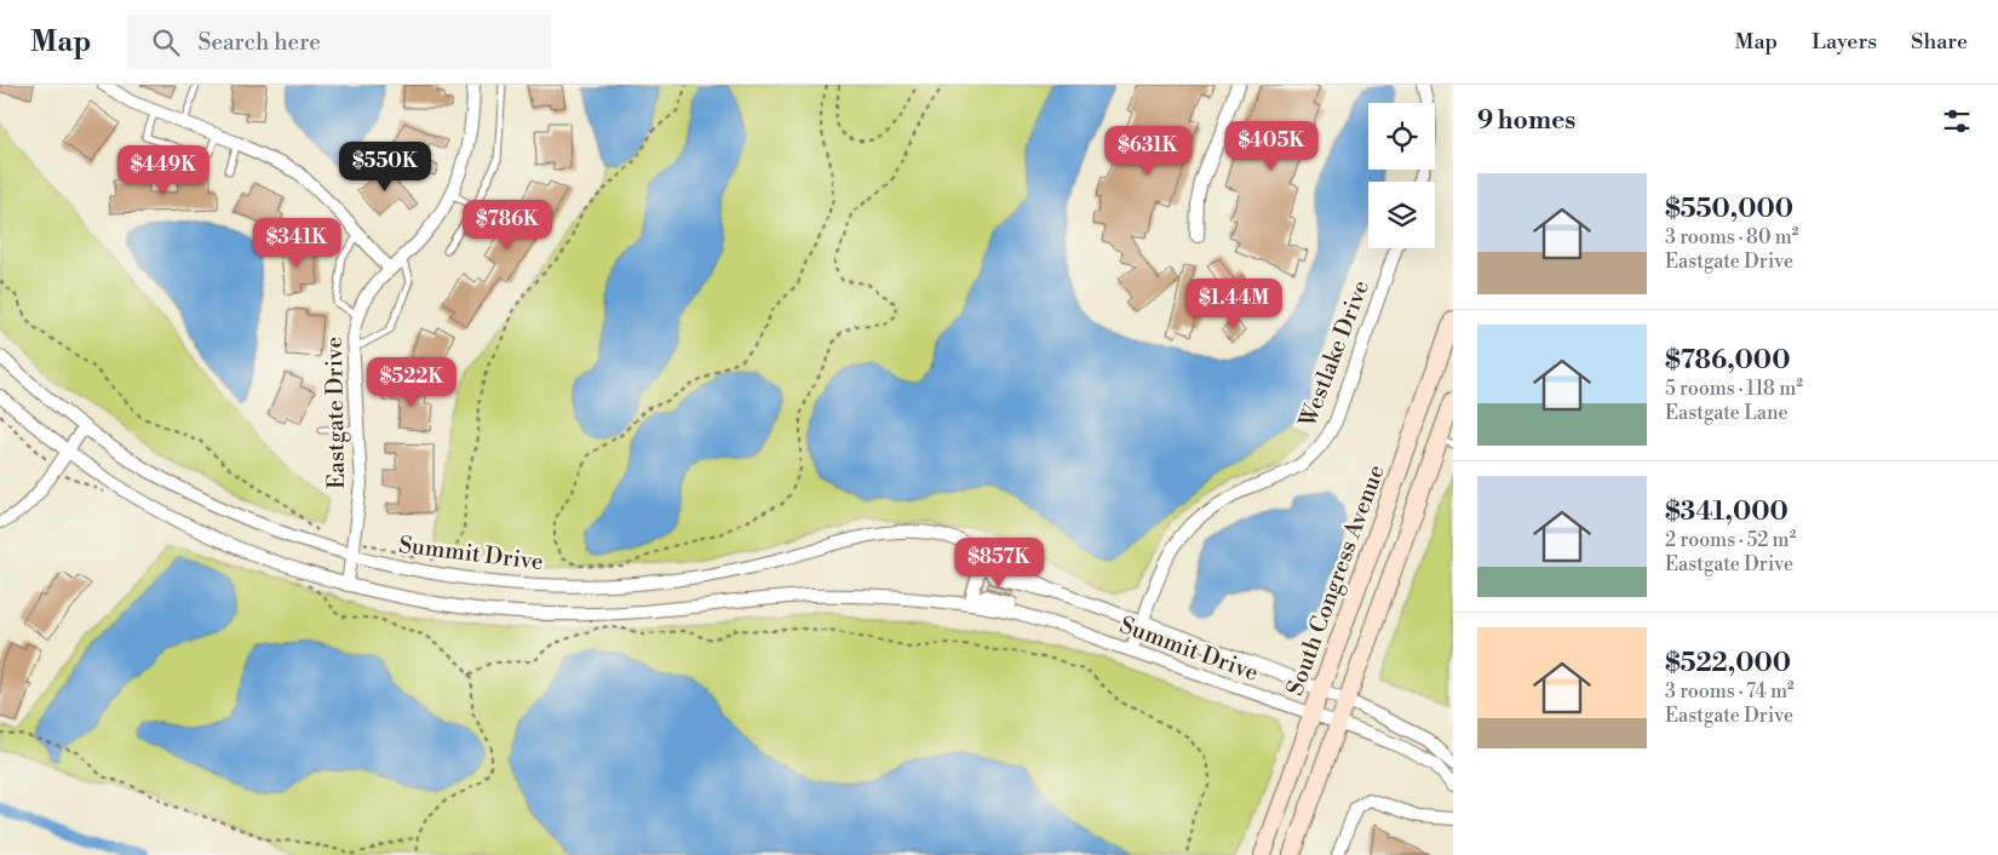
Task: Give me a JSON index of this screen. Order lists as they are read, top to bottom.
{
  "streets": {
    "main road": ["South Congress Avenue"],
    "street": ["Westlake Drive", "Eastgate Drive", "Summit Drive"]
  },
  "crossings": [
    ["Westlake Drive", "Summit Drive"],
    ["Eastgate Drive", "Summit Drive"],
    ["Summit Drive", "South Congress Avenue"]
  ],
  "page": {
    "header": "Map",
    "search": "Search here",
    "nav": ["Map", "Layers", "Share"],
    "heading": "9 homes",
    "price": [
      "$405K",
      "$631K",
      "$550K",
      "$449K",
      "$786K",
      "$341K",
      "$1.44M",
      "$522K",
      "$857K"
    ],
    "list": [
      {
        "name": "$550,000",
        "note": "3 rooms · 80 m² · Eastgate Drive"
      },
      {
        "name": "$786,000",
        "note": "5 rooms · 118 m² · Eastgate Lane"
      },
      {
        "name": "$341,000",
        "note": "2 rooms · 52 m² · Eastgate Drive"
      },
      {
        "name": "$522,000",
        "note": "3 rooms · 74 m² · Eastgate Drive"
      }
    ]
  }
}
